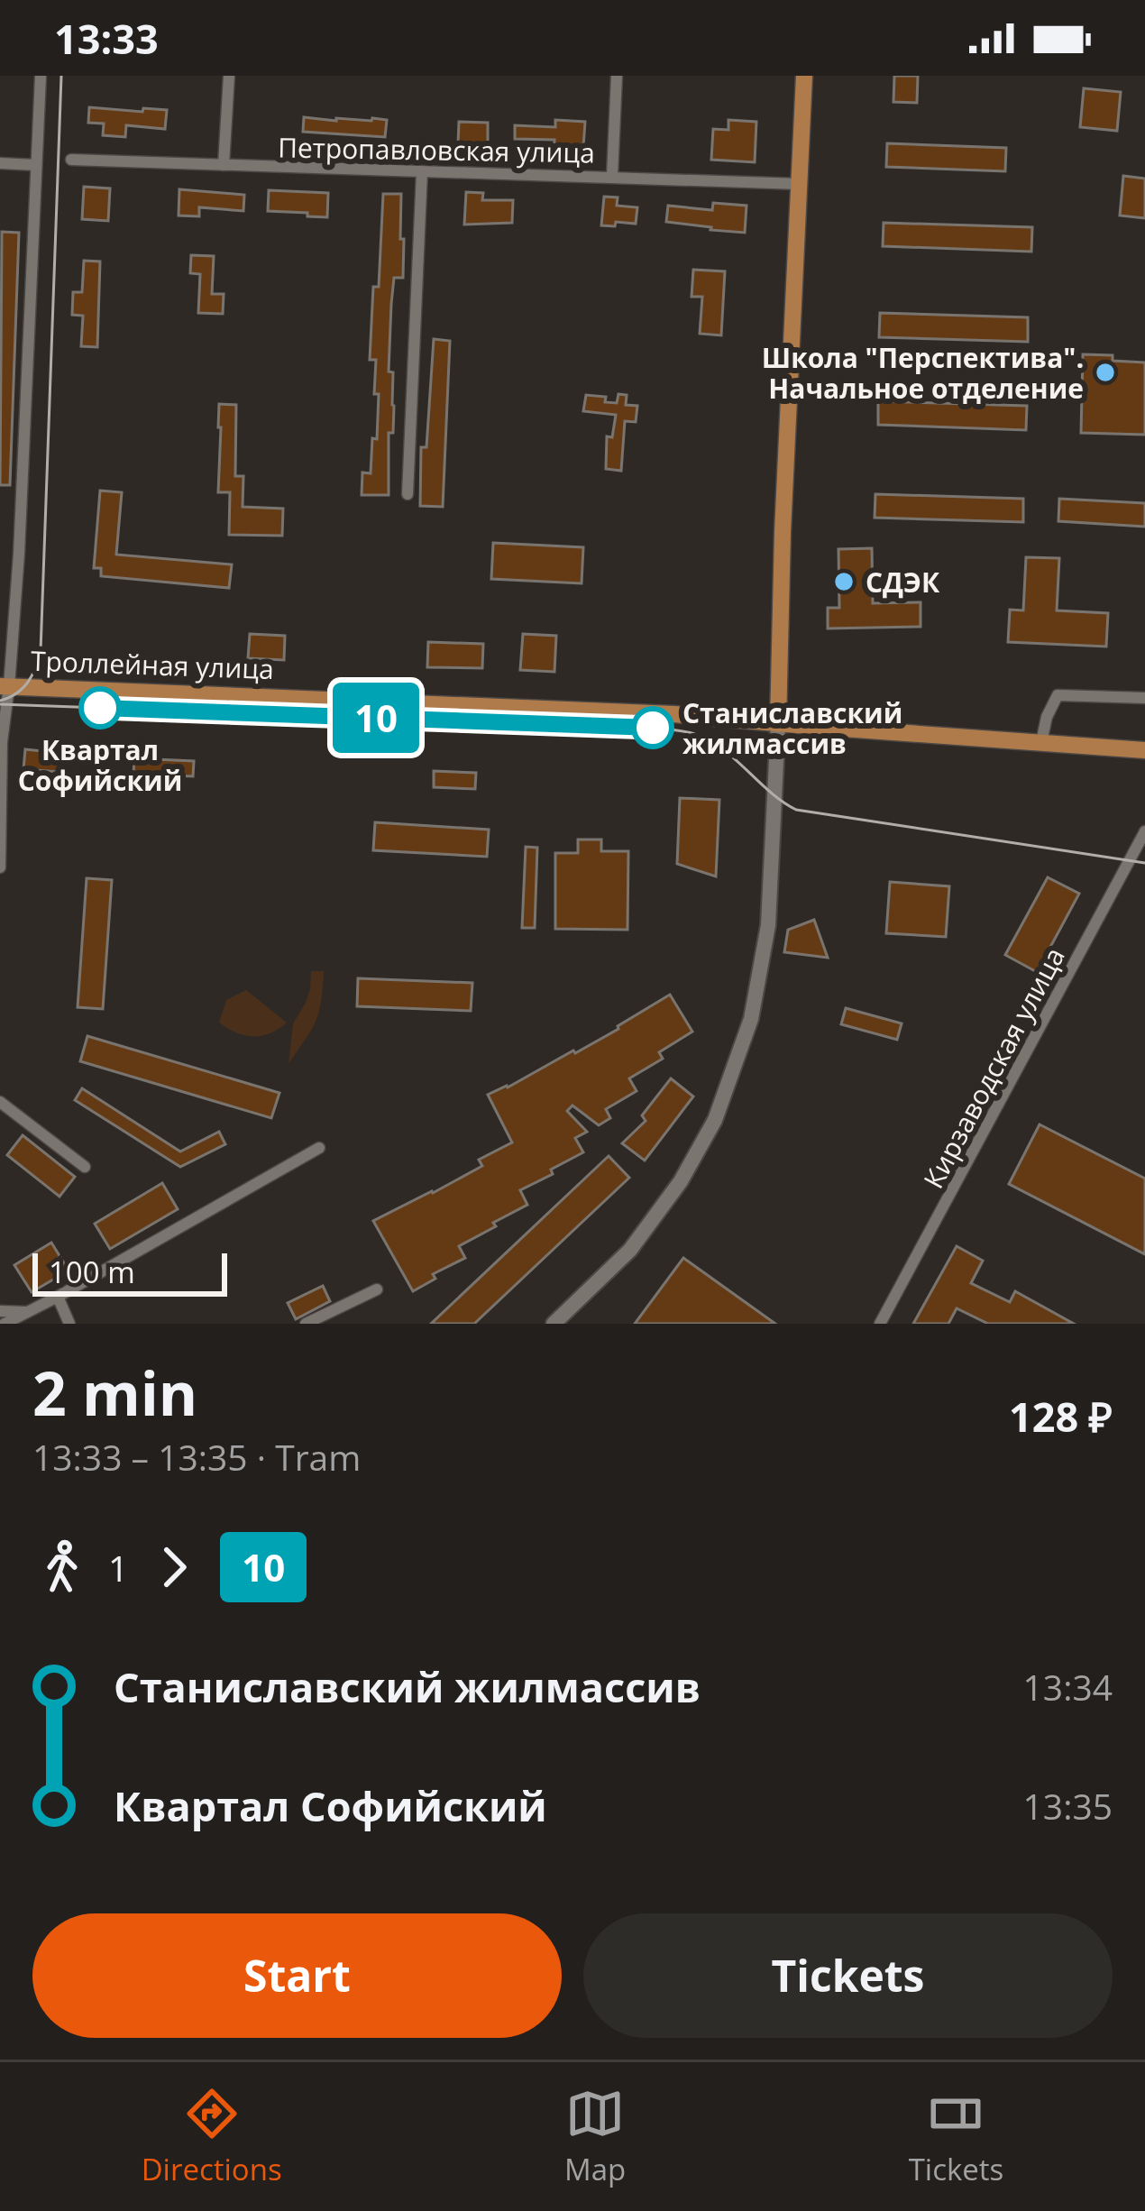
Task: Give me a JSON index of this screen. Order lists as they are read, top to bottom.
{
  "streets": {
    "main road": ["Троллейная улица"],
    "street": ["Петропавловская улица", "Кирзаводская улица"]
  },
  "places": [
    "Школа \"Перспектива\". Начальное отделение",
    "СДЭК",
    "Квартал Софийский",
    "Станиславский жилмассив"
  ],
  "lines": ["tram line 10"],
  "scale_bar": "100 m",
  "page": {
    "status": "13:33",
    "on_map": "10",
    "scale": "100 m",
    "heading": ["2 min", "13:33 – 13:35 · Tram", "128 ₽"],
    "legs": ["1", "10"],
    "list": [
      {
        "name": "Станиславский жилмассив",
        "value": "13:34"
      },
      {
        "name": "Квартал Софийский",
        "value": "13:35"
      }
    ],
    "buttons": ["Start", "Tickets"],
    "tabs": ["Directions", "Map", "Tickets"]
  }
}
